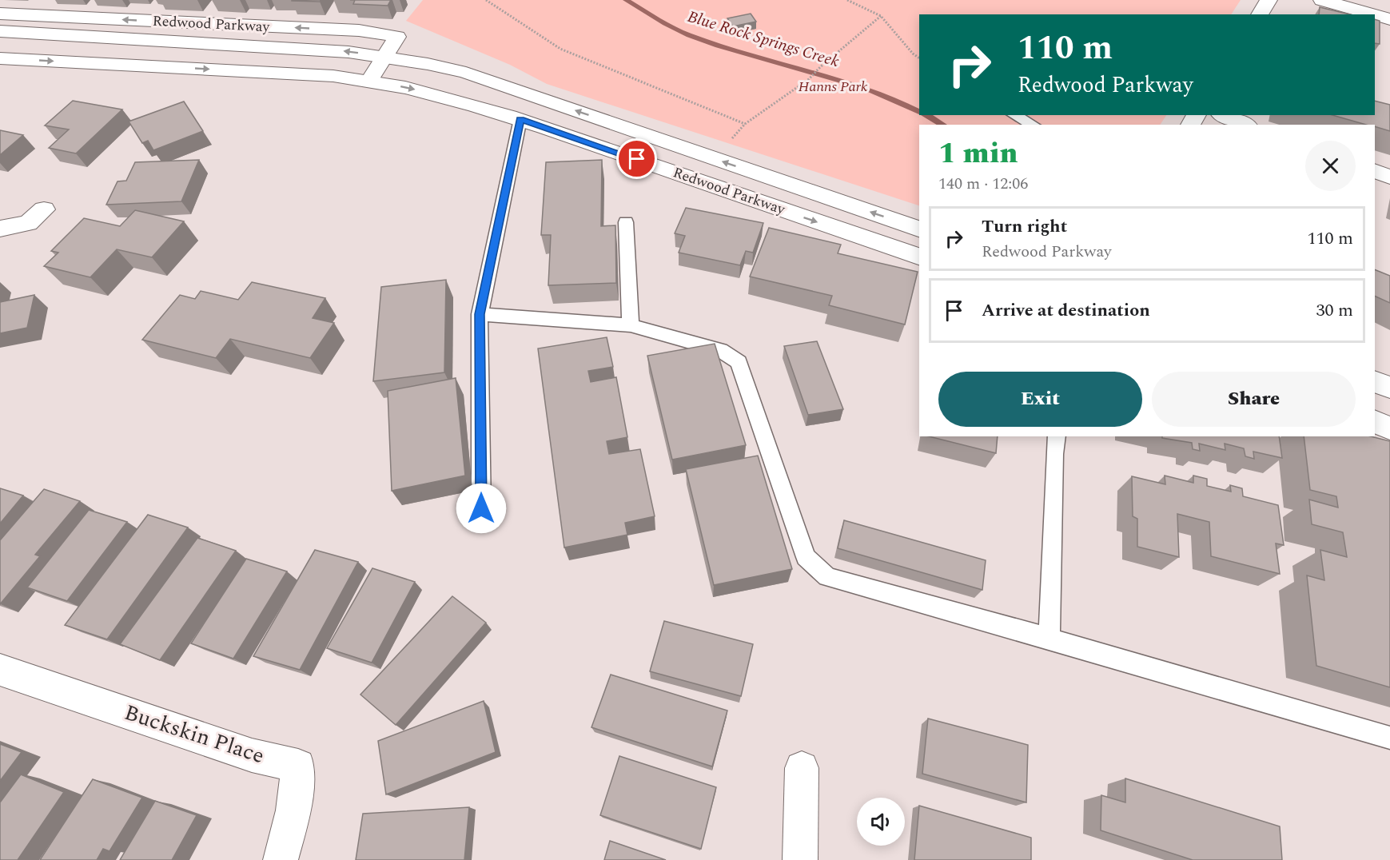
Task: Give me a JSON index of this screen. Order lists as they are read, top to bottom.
{
  "streets": {
    "main road": ["Redwood Parkway", "Buckskin Place"]
  },
  "water": ["Blue Rock Springs Creek"],
  "parks": ["Hanns Park"],
  "page": {
    "turn": ["110 m", "Redwood Parkway"],
    "heading": ["1 min", "140 m · 12:06"],
    "list": [
      {
        "name": "Turn right",
        "note": "Redwood Parkway",
        "value": "110 m"
      },
      {
        "name": "Arrive at destination",
        "value": "30 m"
      }
    ],
    "buttons": ["Exit", "Share"]
  }
}
